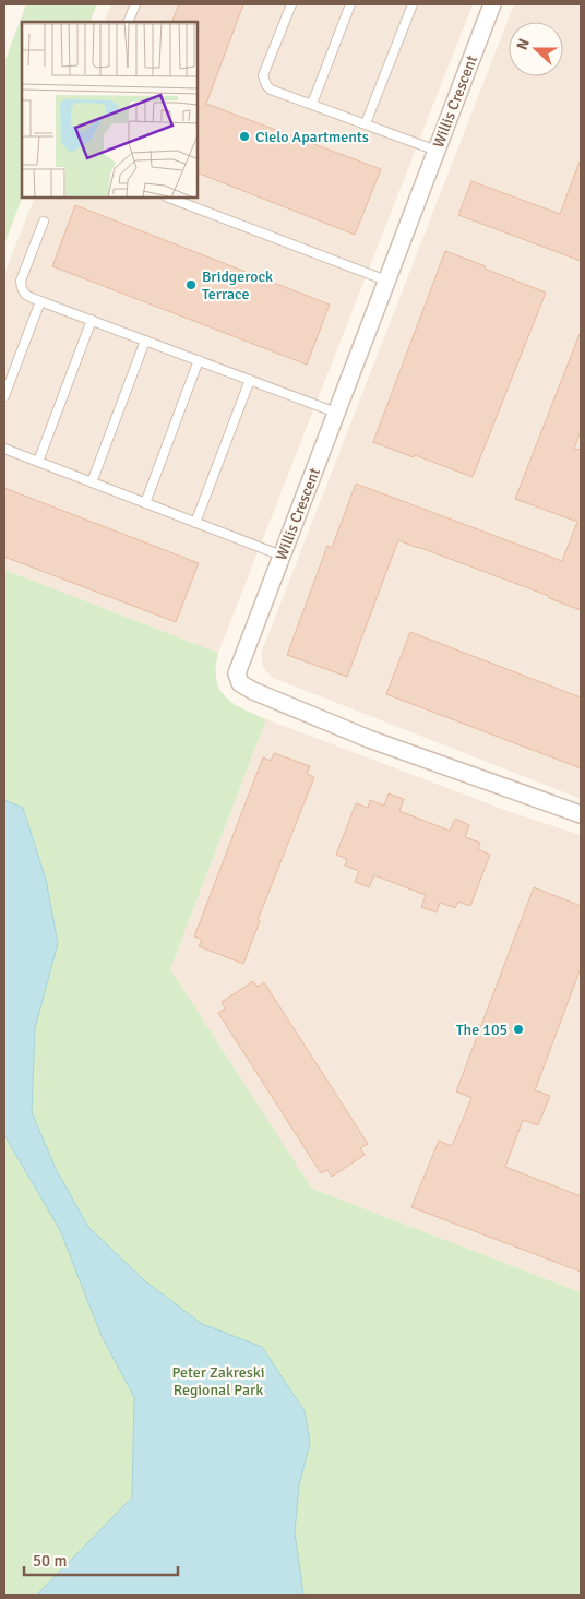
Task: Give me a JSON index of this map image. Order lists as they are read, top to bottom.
{
  "streets": {
    "street": ["Willis Crescent"]
  },
  "parks": ["Peter Zakreski Regional Park"],
  "places": ["Cielo Apartments", "Bridgerock Terrace", "The 105"],
  "scale_bar": "50 m",
  "north": "left"
}
